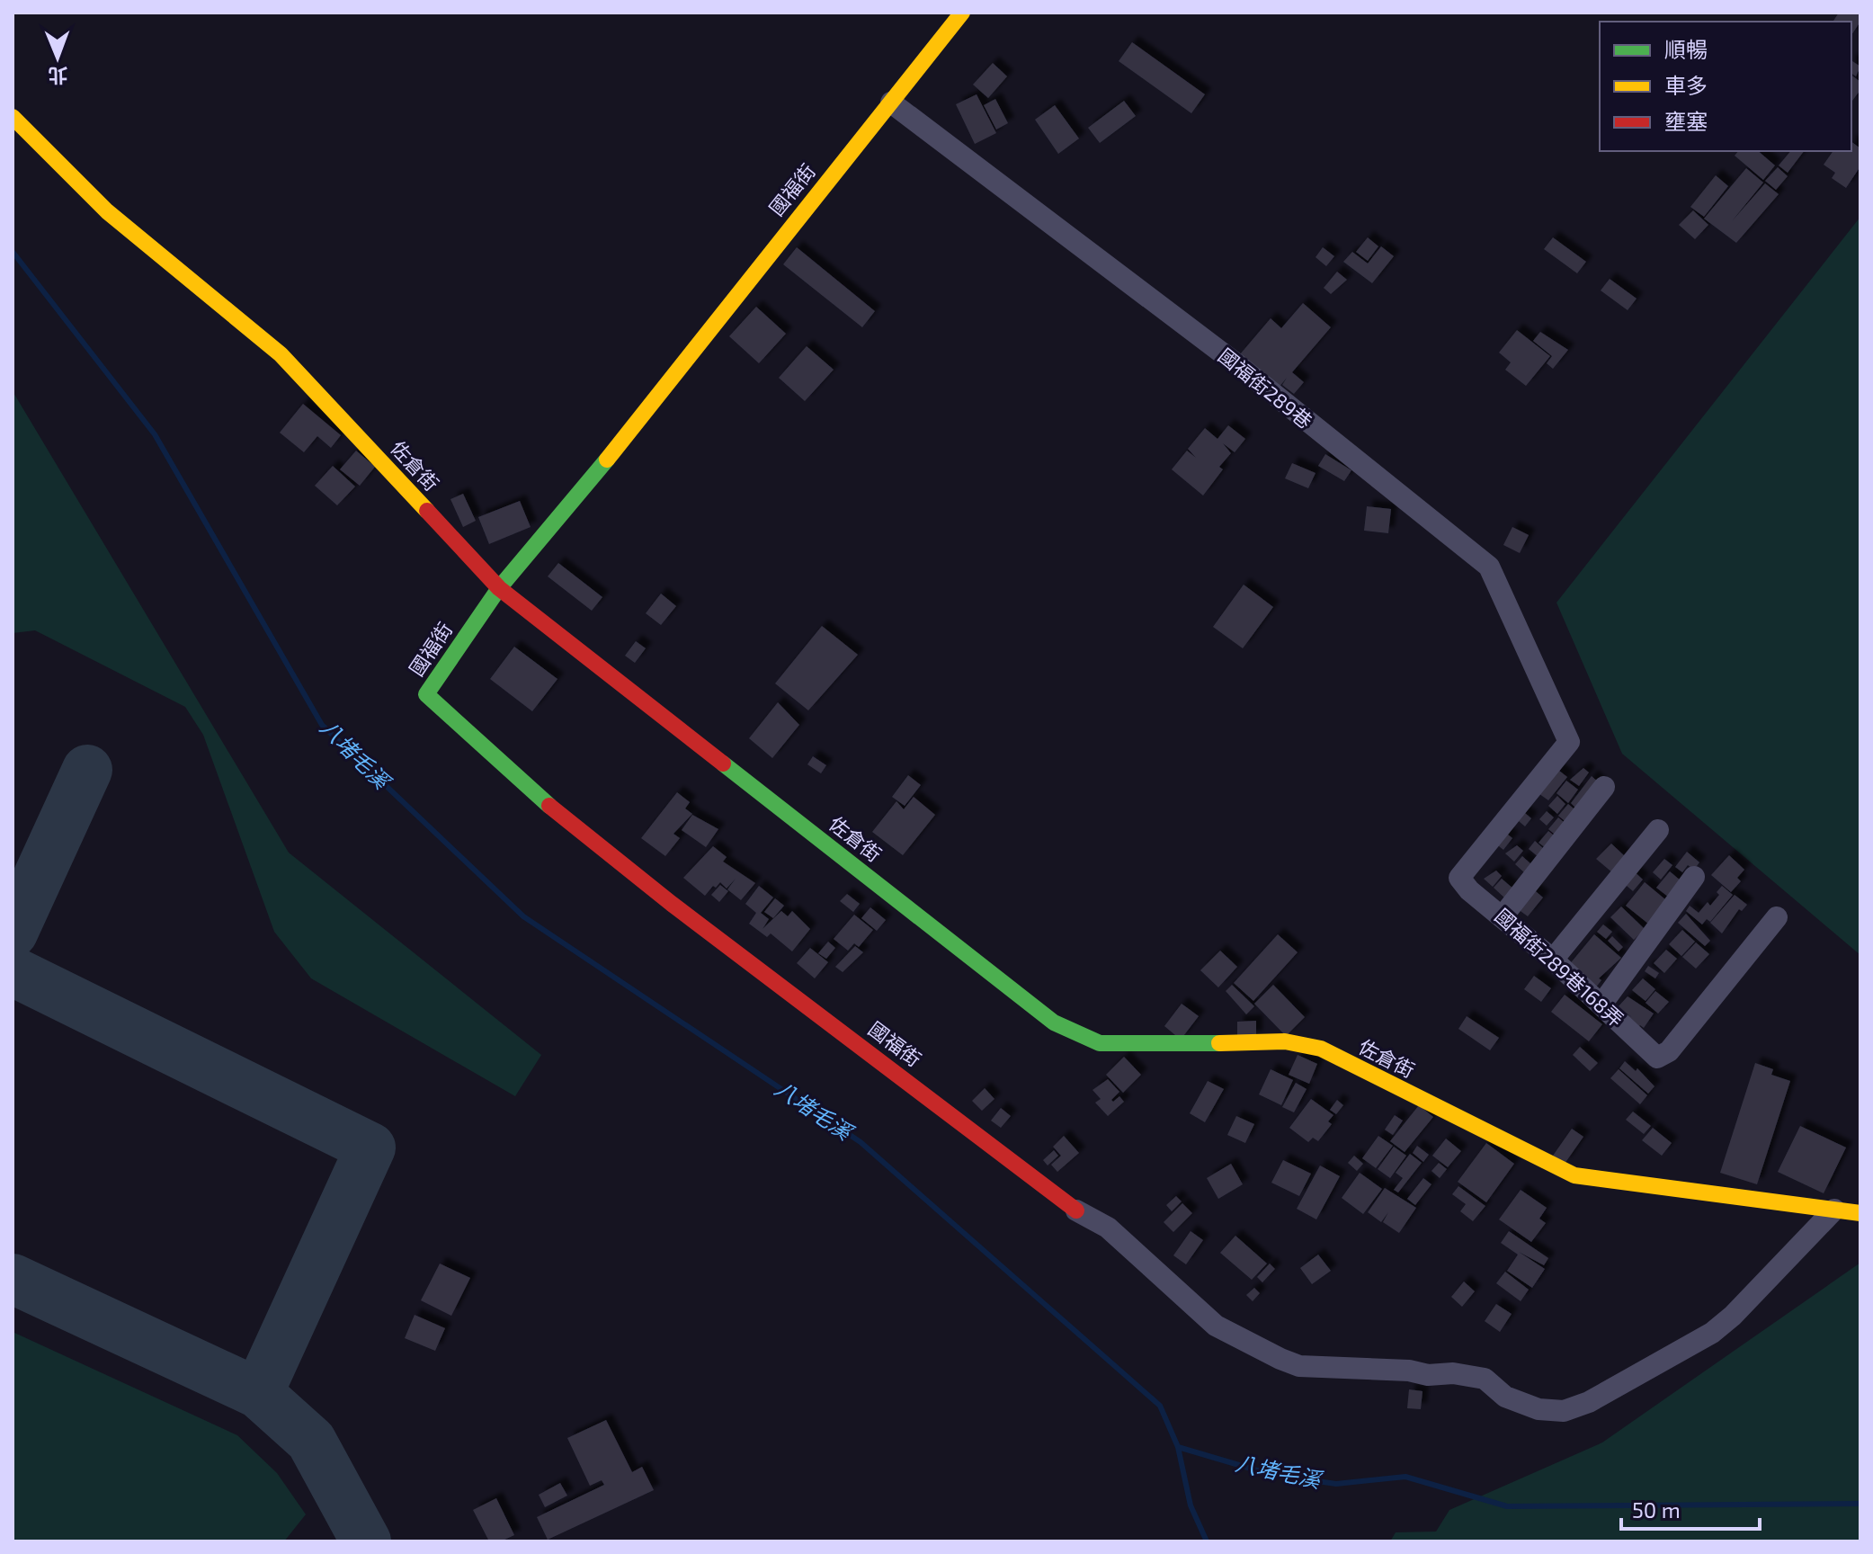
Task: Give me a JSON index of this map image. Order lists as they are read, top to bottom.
{
  "streets": {
    "street": [
      "國福街",
      "國福街289巷",
      "佐倉街",
      "國福街289巷168弄"
    ]
  },
  "crossings": [
    ["國福街", "國福街289巷"],
    ["國福街", "佐倉街"],
    ["國福街289巷", "國福街289巷168弄"]
  ],
  "water": ["八堵毛溪"],
  "legend": ["順暢", "車多", "壅塞"],
  "scale_bar": "50 m",
  "north": "bottom"
}
